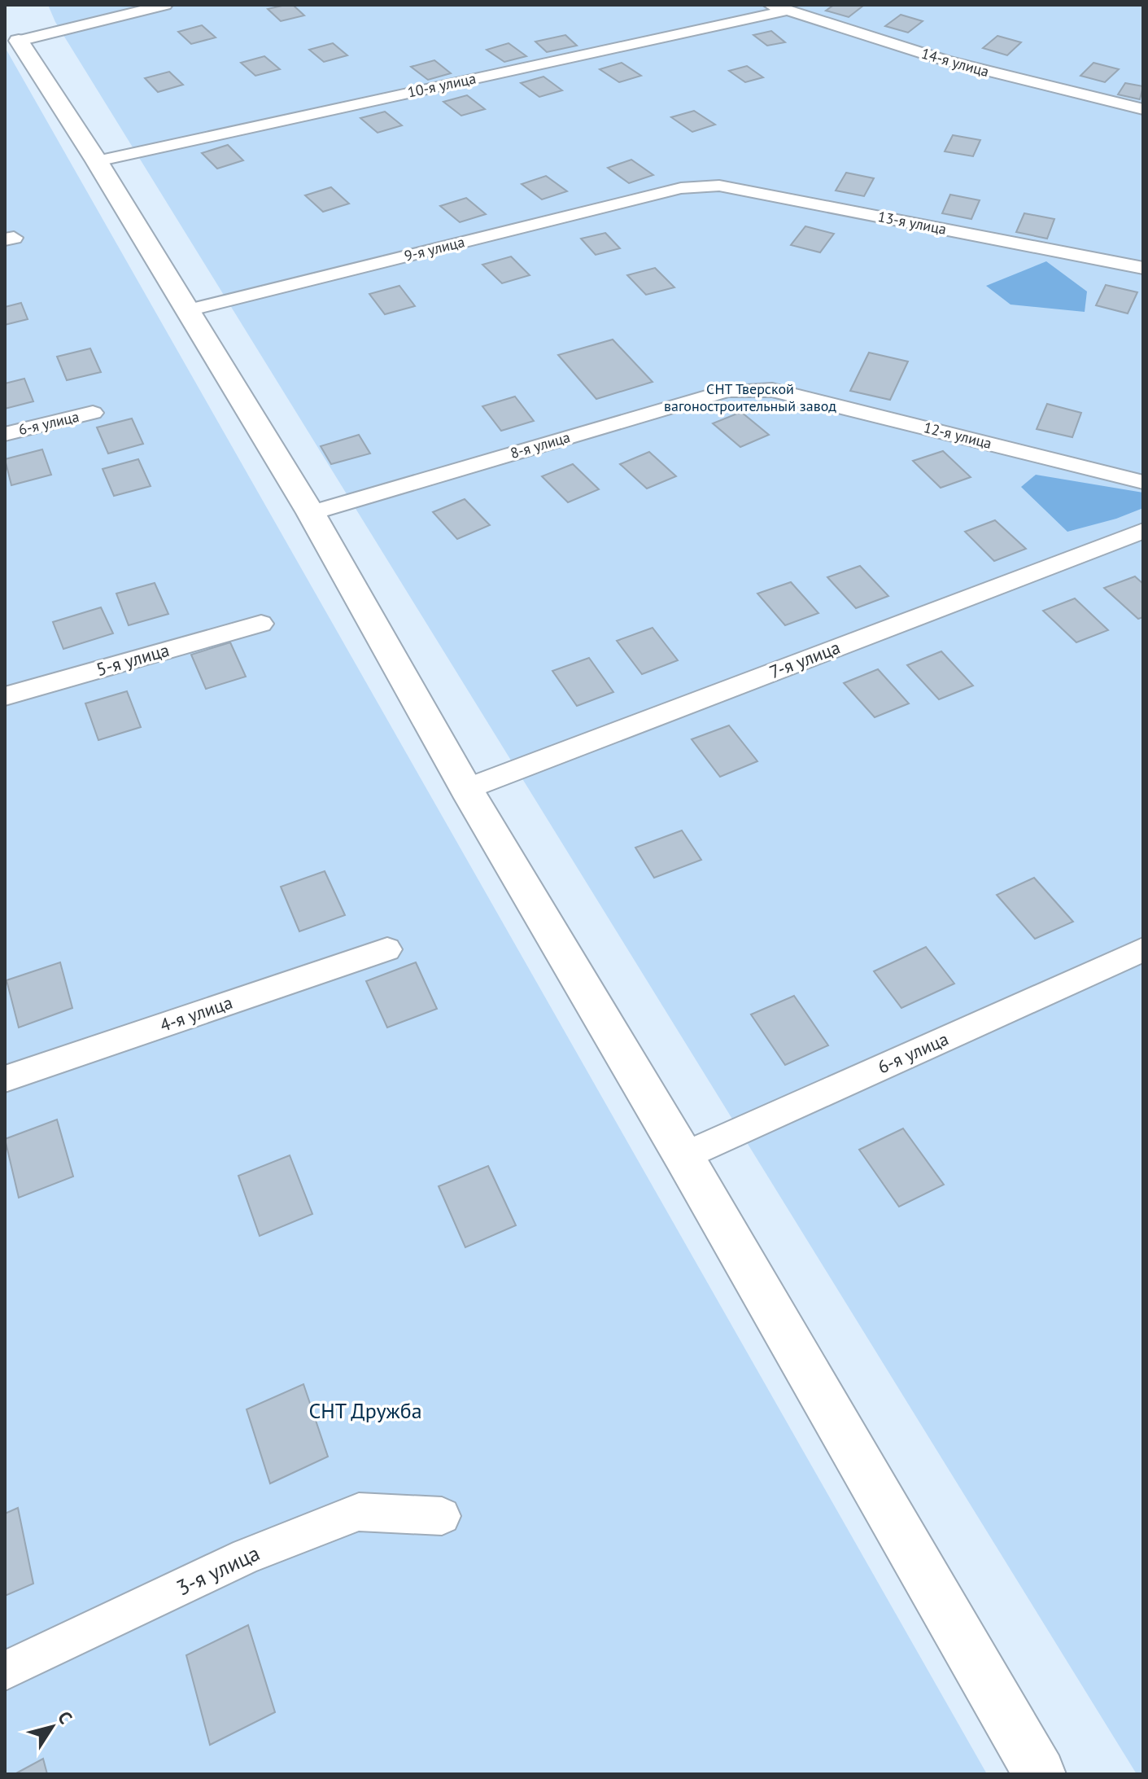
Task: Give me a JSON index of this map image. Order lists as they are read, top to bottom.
{
  "streets": {
    "lane": [
      "14-я улица",
      "10-я улица",
      "13-я улица",
      "9-я улица",
      "6-я улица",
      "12-я улица",
      "8-я улица",
      "5-я улица",
      "7-я улица",
      "4-я улица",
      "3-я улица"
    ]
  },
  "crossings": [
    ["14-я улица", "10-я улица"],
    ["13-я улица", "9-я улица"],
    ["12-я улица", "8-я улица"]
  ],
  "parks": ["СНТ Тверской вагоностроительный завод", "СНТ Дружба"],
  "north": "top right"
}
